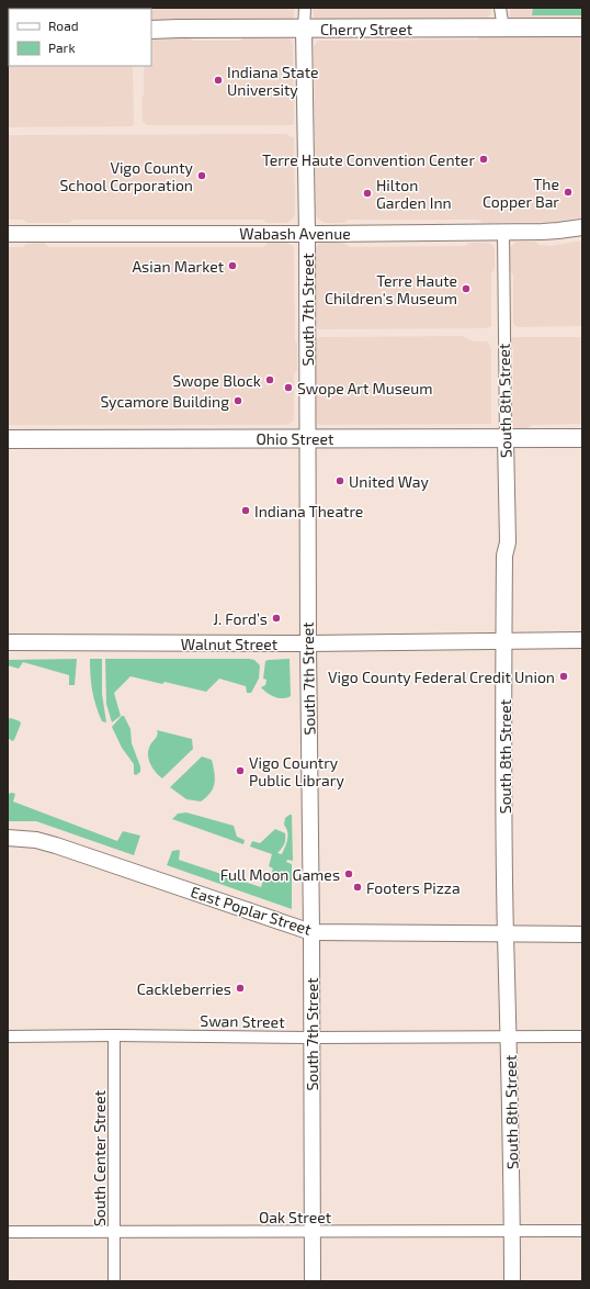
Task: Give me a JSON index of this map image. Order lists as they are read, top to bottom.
{
  "streets": {
    "main road": ["Cherry Street", "Ohio Street"],
    "street": [
      "Wabash Avenue",
      "South 7th Street",
      "South 8th Street",
      "Walnut Street",
      "East Poplar Street",
      "Swan Street",
      "South Center Street",
      "Oak Street"
    ]
  },
  "crossings": [
    ["Cherry Street", "South 7th Street"],
    ["Wabash Avenue", "South 7th Street"],
    ["Wabash Avenue", "South 8th Street"],
    ["South 7th Street", "Ohio Street"],
    ["South 7th Street", "Walnut Street"],
    ["South 7th Street", "East Poplar Street"],
    ["South 7th Street", "Swan Street"],
    ["South 7th Street", "Oak Street"],
    ["South 8th Street", "Ohio Street"],
    ["South 8th Street", "Walnut Street"],
    ["South 8th Street", "East Poplar Street"],
    ["South 8th Street", "Swan Street"],
    ["South 8th Street", "Oak Street"],
    ["Swan Street", "South Center Street"],
    ["South Center Street", "Oak Street"]
  ],
  "places": [
    "Indiana State University",
    "Terre Haute Convention Center",
    "Vigo County School Corporation",
    "The Copper Bar",
    "Hilton Garden Inn",
    "Asian Market",
    "Terre Haute Children's Museum",
    "Swope Block",
    "Swope Art Museum",
    "Sycamore Building",
    "United Way",
    "Indiana Theatre",
    "J. Ford’s",
    "Vigo County Federal Credit Union",
    "Vigo Country Public Library",
    "Full Moon Games",
    "Footers Pizza",
    "Cackleberries"
  ],
  "legend": ["Road", "Park"]
}
